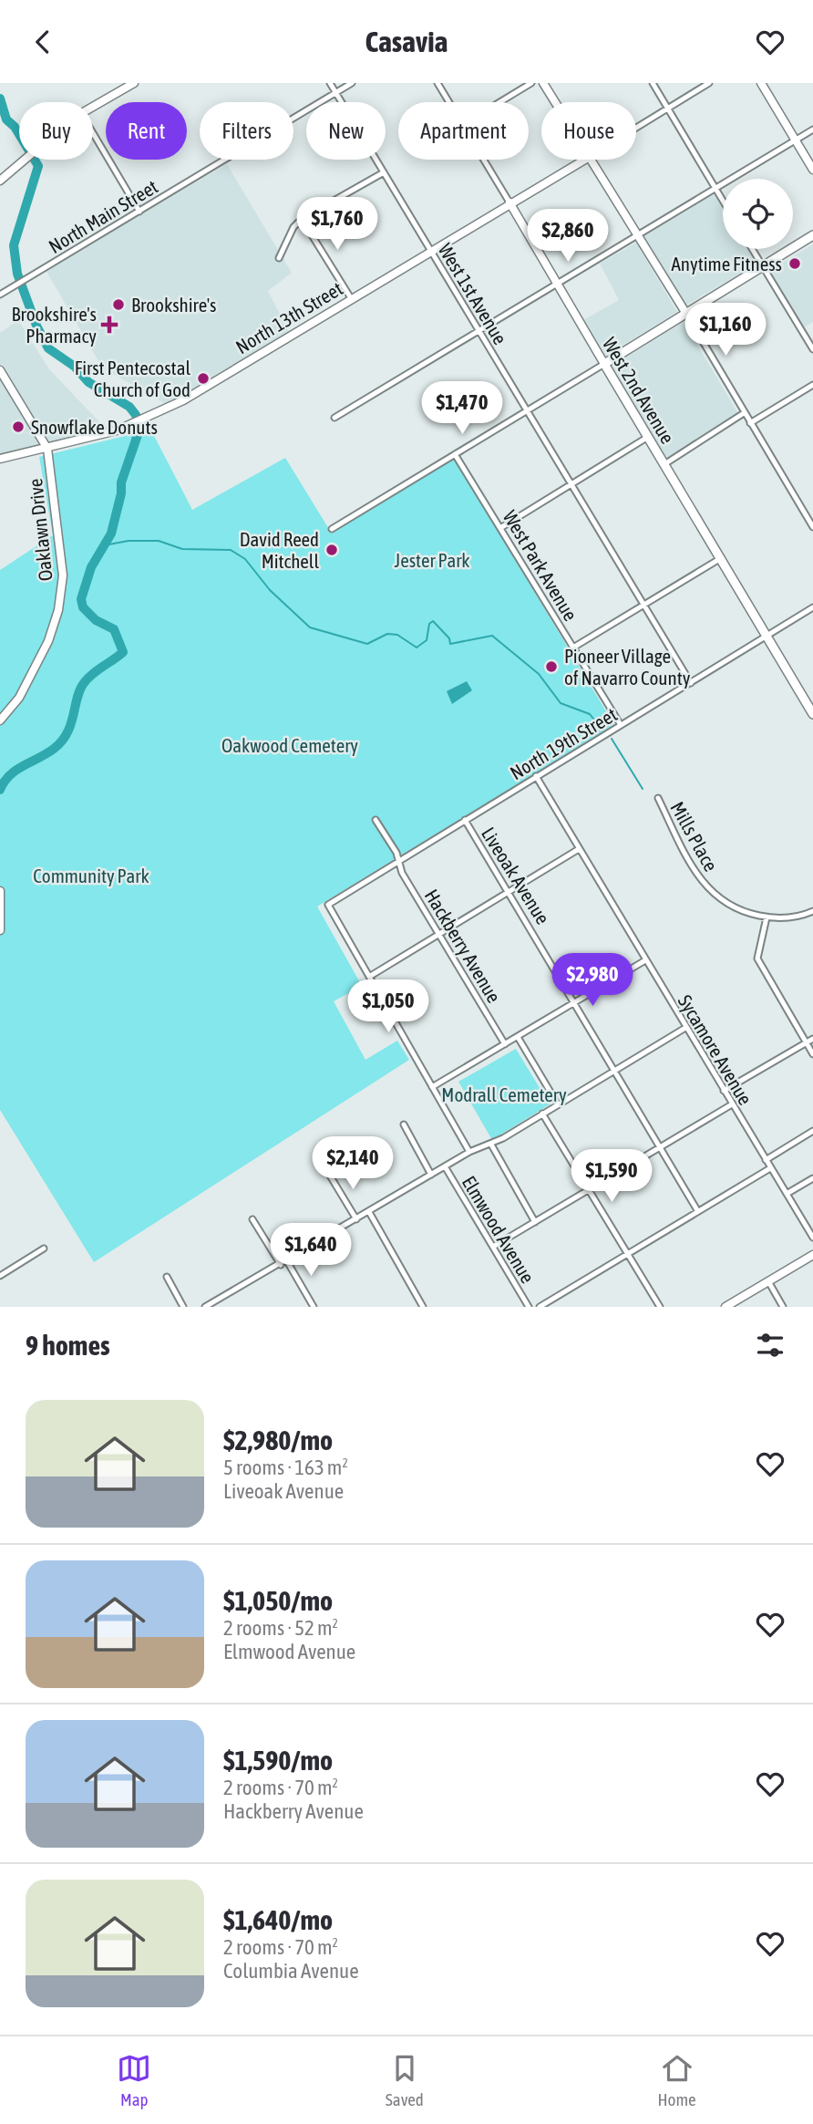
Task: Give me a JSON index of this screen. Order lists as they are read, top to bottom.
{
  "streets": {
    "main road": ["West 2nd Avenue"],
    "street": [
      "North Main Street",
      "West 1st Avenue",
      "North 13th Street",
      "Oaklawn Drive",
      "West Park Avenue",
      "North 19th Street",
      "Mills Place",
      "Liveoak Avenue",
      "Hackberry Avenue",
      "Sycamore Avenue",
      "Elmwood Avenue"
    ]
  },
  "crossings": [
    ["North Main Street", "West 1st Avenue"],
    ["West 1st Avenue", "North 13th Street"],
    ["West 1st Avenue", "North 19th Street"],
    ["North 13th Street", "West 2nd Avenue"],
    ["North 13th Street", "Oaklawn Drive"],
    ["West 2nd Avenue", "North 19th Street"],
    ["West Park Avenue", "North 19th Street"],
    ["North 19th Street", "Liveoak Avenue"],
    ["North 19th Street", "Hackberry Avenue"],
    ["North 19th Street", "Sycamore Avenue"],
    ["North 19th Street", "Elmwood Avenue"]
  ],
  "parks": [
    "Jester Park",
    "Oakwood Cemetery",
    "Community Park",
    "Modrall Cemetery"
  ],
  "places": {
    "other": [
      "Anytime Fitness",
      "Brookshire's",
      "First Pentecostal Church of God",
      "Snowflake Donuts",
      "David Reed Mitchell",
      "Pioneer Village of Navarro County"
    ],
    "health": ["Brookshire's Pharmacy"]
  },
  "page": {
    "header": "Casavia",
    "chip": [
      "Buy",
      "Rent",
      "Filters",
      "New",
      "Apartment",
      "House"
    ],
    "price": [
      "$1,760",
      "$2,860",
      "$1,160",
      "$1,470",
      "$2,980",
      "$1,050",
      "$2,140",
      "$1,590",
      "$1,640"
    ],
    "heading": "9 homes",
    "list": [
      {
        "name": "$2,980/mo",
        "note": "5 rooms · 163 m² · Liveoak Avenue"
      },
      {
        "name": "$1,050/mo",
        "note": "2 rooms · 52 m² · Elmwood Avenue"
      },
      {
        "name": "$1,590/mo",
        "note": "2 rooms · 70 m² · Hackberry Avenue"
      },
      {
        "name": "$1,640/mo",
        "note": "2 rooms · 70 m² · Columbia Avenue"
      }
    ],
    "tabs": ["Map", "Saved", "Home"]
  }
}
